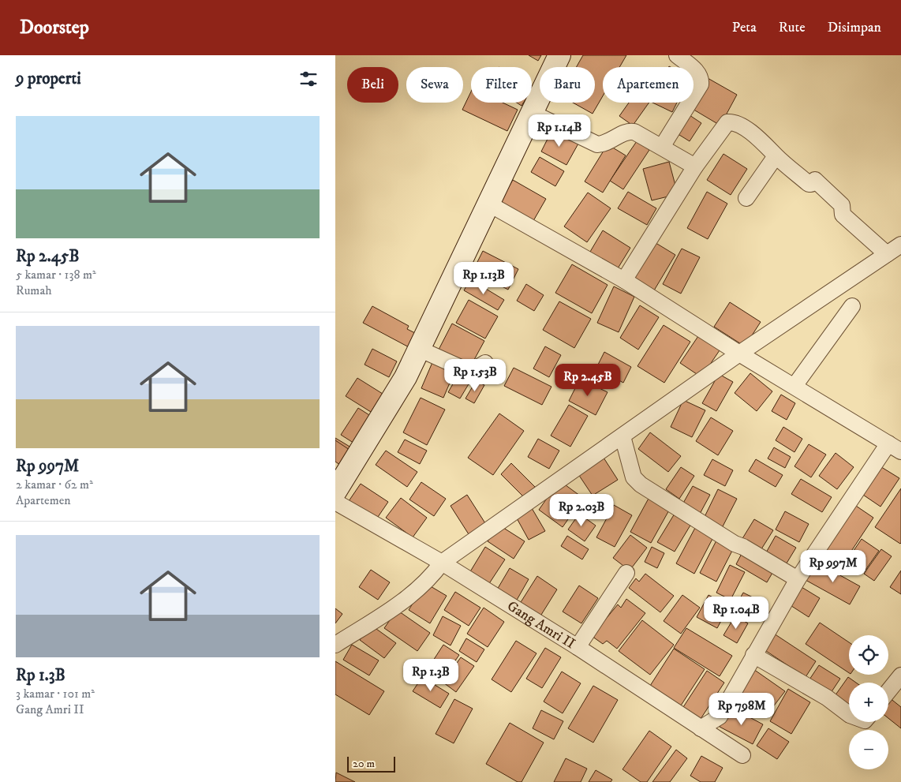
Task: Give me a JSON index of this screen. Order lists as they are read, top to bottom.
{
  "streets": {
    "street": ["Gang Amri II"]
  },
  "scale_bar": "20 m",
  "page": {
    "header": "Doorstep",
    "nav": ["Peta", "Rute", "Disimpan"],
    "heading": "9 properti",
    "chip": [
      "Beli",
      "Sewa",
      "Filter",
      "Baru",
      "Apartemen"
    ],
    "list": [
      {
        "name": "Rp 2.45B",
        "note": "5 kamar · 138 m² · Rumah"
      },
      {
        "name": "Rp 997M",
        "note": "2 kamar · 62 m² · Apartemen"
      },
      {
        "name": "Rp 1.3B",
        "note": "3 kamar · 101 m² · Gang Amri II"
      }
    ],
    "price": [
      "Rp 1.14B",
      "Rp 1.13B",
      "Rp 1.53B",
      "Rp 2.45B",
      "Rp 2.03B",
      "Rp 997M",
      "Rp 1.04B",
      "Rp 1.3B",
      "Rp 798M"
    ],
    "map_buttons": ["+", "−"],
    "scale": "20 m"
  }
}
